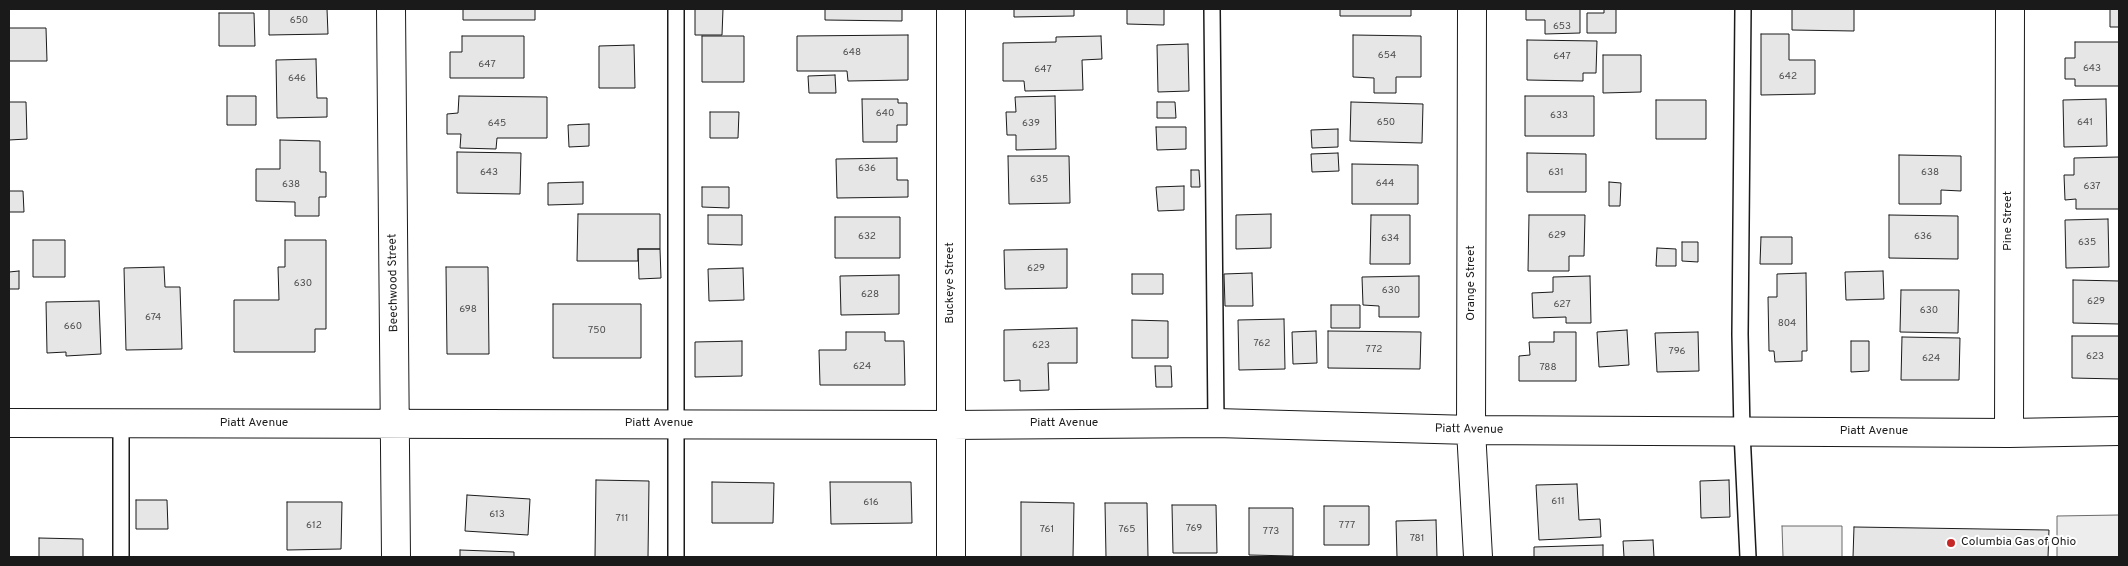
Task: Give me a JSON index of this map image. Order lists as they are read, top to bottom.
{
  "streets": {
    "street": [
      "Pine Street",
      "Beechwood Street",
      "Buckeye Street",
      "Orange Street",
      "Piatt Avenue"
    ]
  },
  "crossings": [
    ["Pine Street", "Piatt Avenue"],
    ["Beechwood Street", "Piatt Avenue"],
    ["Buckeye Street", "Piatt Avenue"],
    ["Orange Street", "Piatt Avenue"]
  ],
  "places": ["Columbia Gas of Ohio"],
  "house_numbers": [
    "650",
    "653",
    "648",
    "654",
    "647",
    "647",
    "643",
    "647",
    "642",
    "646",
    "640",
    "633",
    "650",
    "641",
    "645",
    "639",
    "636",
    "643",
    "631",
    "638",
    "635",
    "644",
    "638",
    "637",
    "629",
    "632",
    "636",
    "634",
    "635",
    "629",
    "630",
    "630",
    "628",
    "629",
    "627",
    "698",
    "630",
    "674",
    "804",
    "660",
    "750",
    "762",
    "623",
    "772",
    "796",
    "623",
    "624",
    "624",
    "788",
    "611",
    "616",
    "613",
    "711",
    "612",
    "777",
    "769",
    "761",
    "765",
    "773",
    "781"
  ]
}
